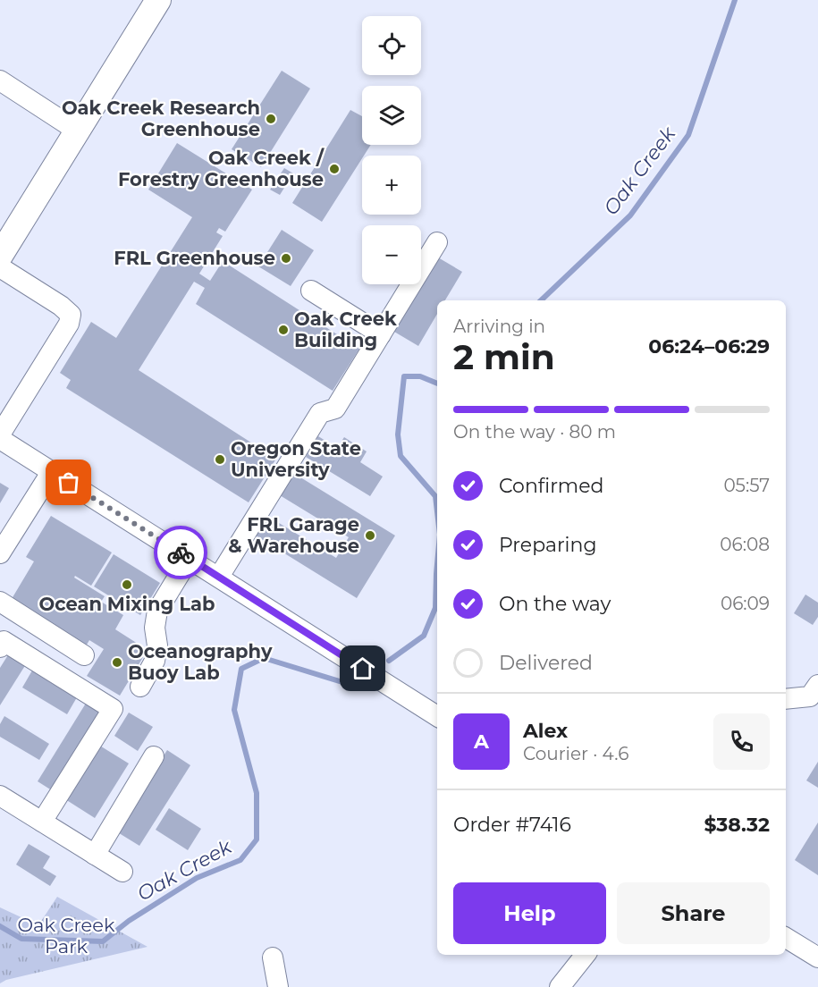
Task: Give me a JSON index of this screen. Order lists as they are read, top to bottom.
{
  "water": ["Oak Creek"],
  "parks": ["Oak Creek Park"],
  "places": [
    "Oak Creek Research Greenhouse",
    "Oak Creek / Forestry Greenhouse",
    "FRL Greenhouse",
    "Oak Creek Building",
    "Oregon State University",
    "FRL Garage & Warehouse",
    "Ocean Mixing Lab",
    "Oceanography Buoy Lab"
  ],
  "page": {
    "map_buttons": ["+", "−"],
    "heading": ["2 min", "Arriving in", "06:24–06:29"],
    "panel": [
      "Alex",
      "Courier · 4.6",
      "Order #7416",
      "$38.32"
    ],
    "bar": "On the way · 80 m",
    "list": [
      ["Confirmed", "05:57"],
      ["Preparing", "06:08"],
      ["On the way", "06:09"],
      "Delivered"
    ],
    "round": "A",
    "buttons": ["Help", "Share"]
  }
}
